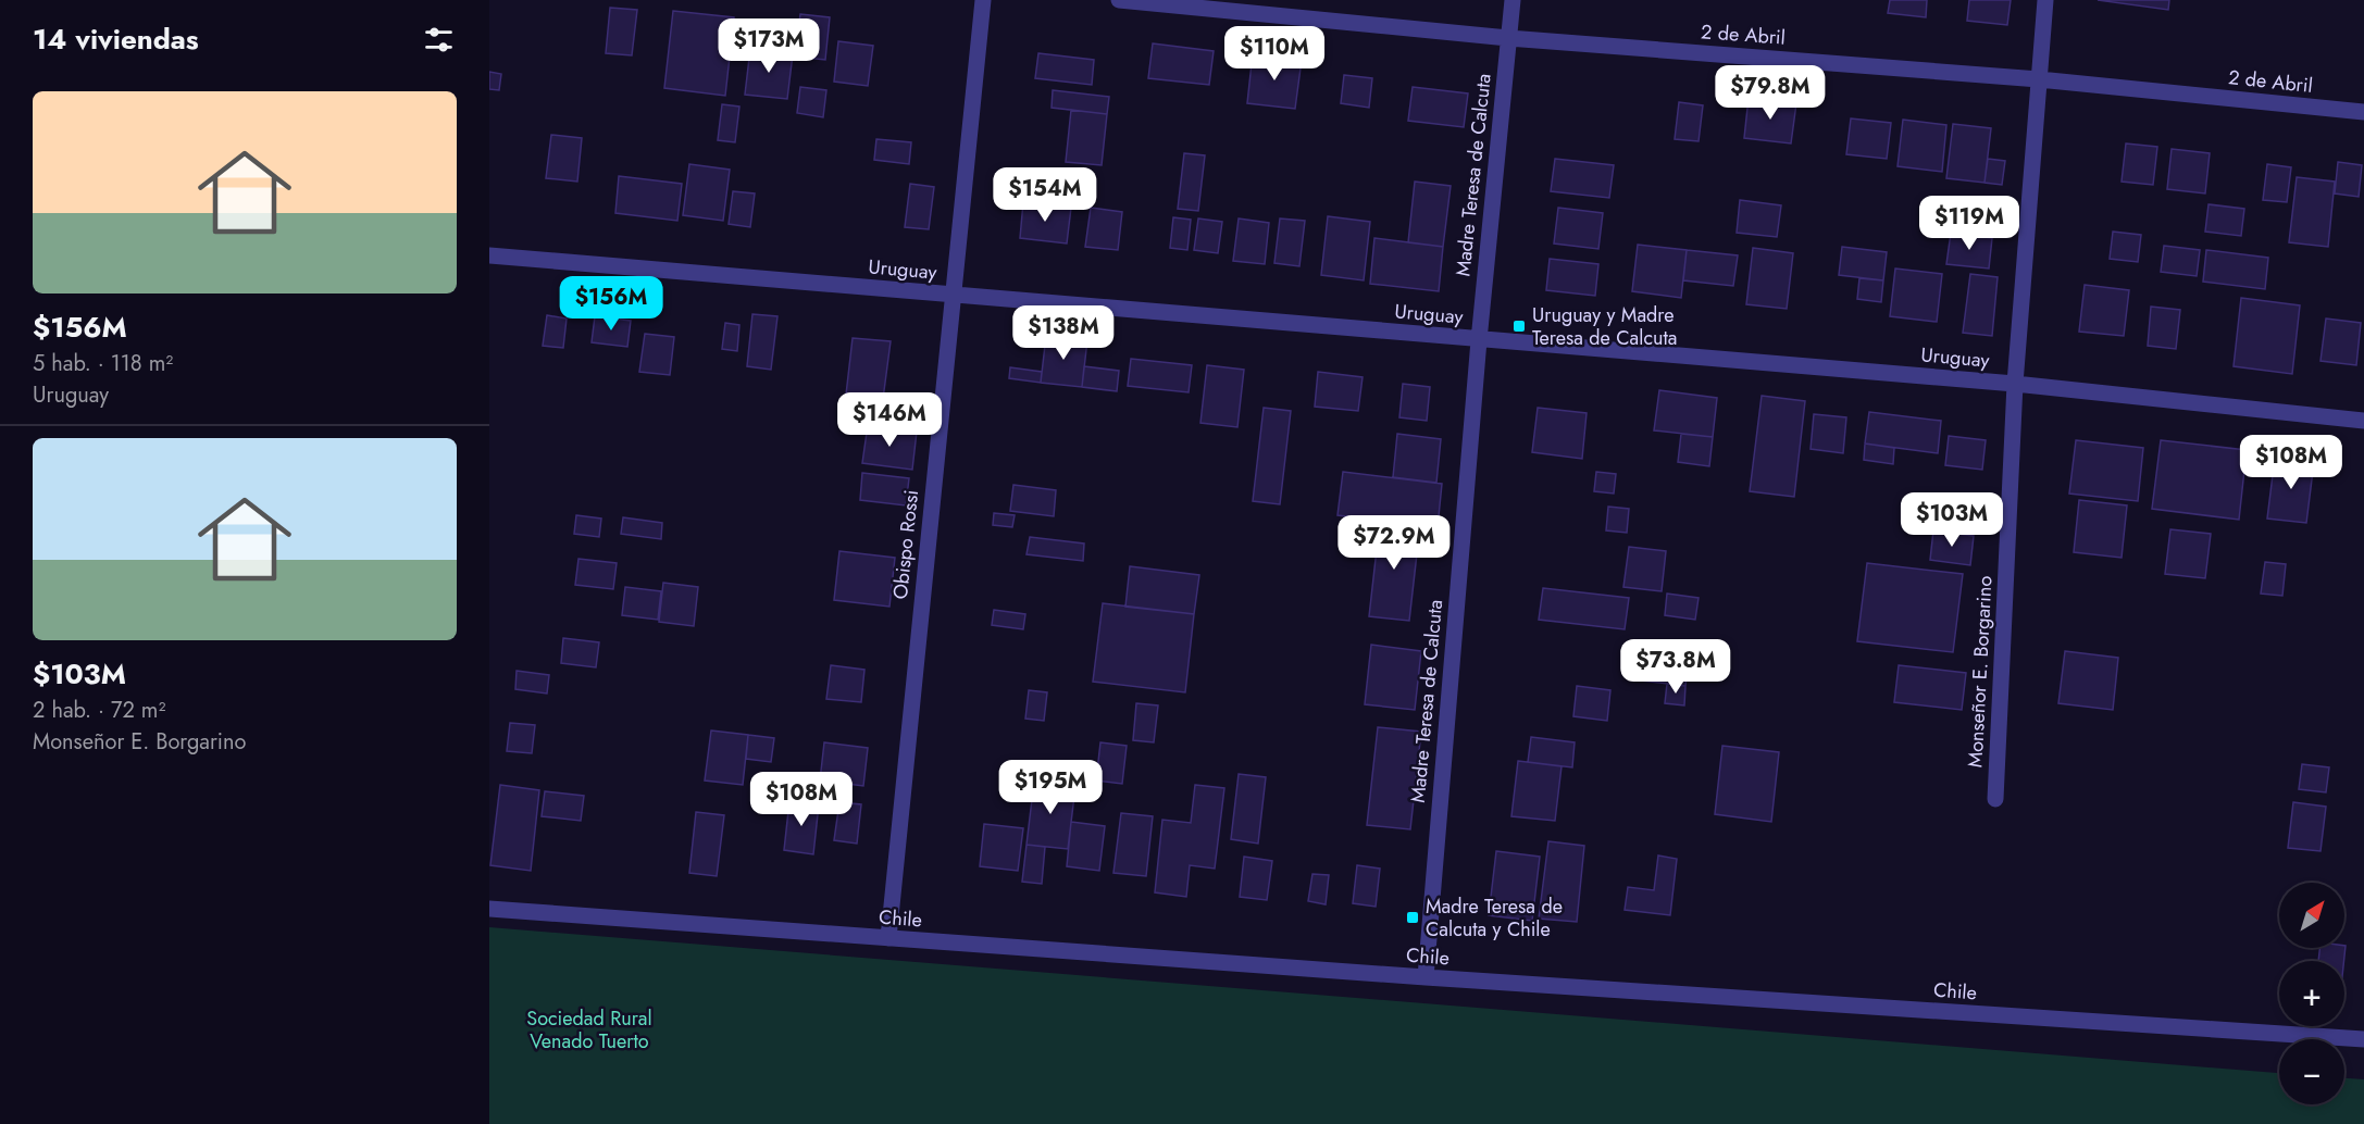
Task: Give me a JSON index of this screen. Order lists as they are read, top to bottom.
{
  "streets": {
    "street": [
      "2 de Abril",
      "Madre Teresa de Calcuta",
      "Uruguay",
      "Obispo Rossi",
      "Monseñor E. Borgarino",
      "Chile"
    ]
  },
  "crossings": [
    ["2 de Abril", "Madre Teresa de Calcuta"],
    ["2 de Abril", "Monseñor E. Borgarino"],
    ["Madre Teresa de Calcuta", "Uruguay"],
    ["Madre Teresa de Calcuta", "Chile"],
    ["Uruguay", "Obispo Rossi"],
    ["Uruguay", "Monseñor E. Borgarino"],
    ["Obispo Rossi", "Chile"]
  ],
  "parks": ["Sociedad Rural Venado Tuerto"],
  "places": {
    "transit": ["Uruguay y Madre Teresa de Calcuta", "Madre Teresa de Calcuta y Chile"]
  },
  "north": "top right",
  "page": {
    "heading": "14 viviendas",
    "price": [
      "$173M",
      "$110M",
      "$79.8M",
      "$154M",
      "$119M",
      "$156M",
      "$138M",
      "$146M",
      "$108M",
      "$103M",
      "$72.9M",
      "$73.8M",
      "$195M",
      "$108M"
    ],
    "list": [
      {
        "name": "$156M",
        "note": "5 hab. · 118 m² · Uruguay"
      },
      {
        "name": "$103M",
        "note": "2 hab. · 72 m² · Monseñor E. Borgarino"
      }
    ],
    "map_buttons": ["+", "−"]
  }
}
